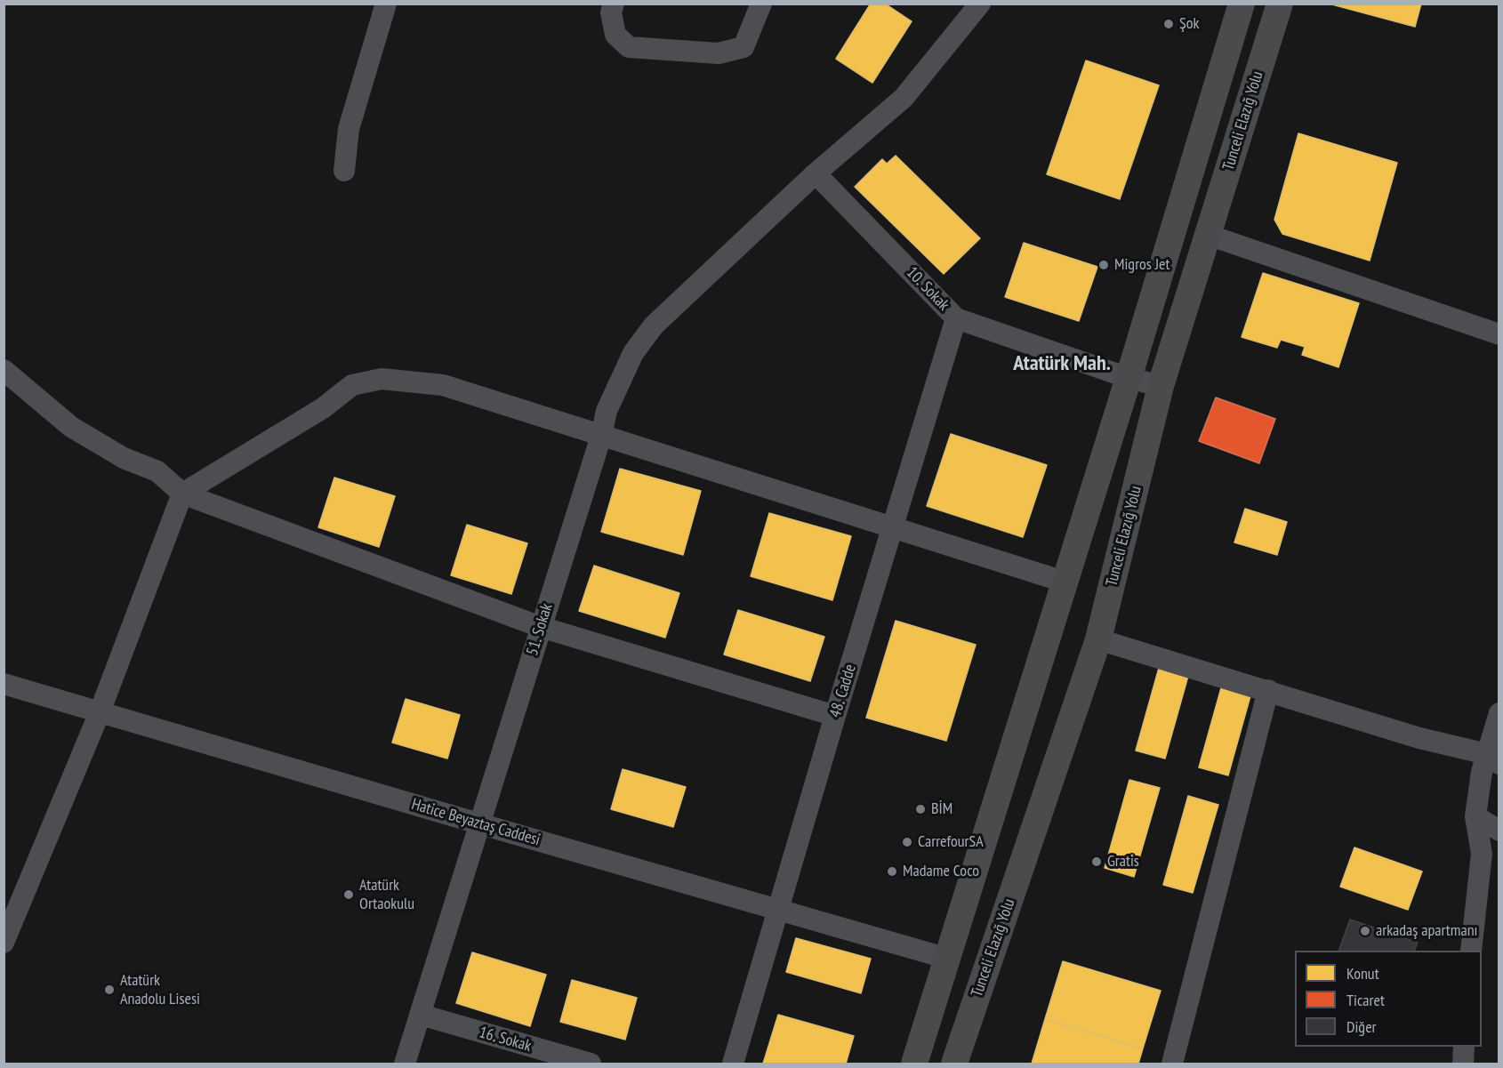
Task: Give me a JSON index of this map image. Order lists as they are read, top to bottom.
{
  "streets": {
    "main road": ["Tunceli Elazığ Yolu"],
    "street": [
      "10. Sokak",
      "51. Sokak",
      "48. Cadde",
      "Hatice Beyaztaş Caddesi",
      "16. Sokak"
    ]
  },
  "crossings": [
    ["Tunceli Elazığ Yolu", "10. Sokak"],
    ["10. Sokak", "51. Sokak"],
    ["10. Sokak", "48. Cadde"],
    ["51. Sokak", "Hatice Beyaztaş Caddesi"],
    ["51. Sokak", "16. Sokak"],
    ["48. Cadde", "Hatice Beyaztaş Caddesi"]
  ],
  "districts": ["Atatürk Mah."],
  "places": [
    "Şok",
    "Migros Jet",
    "BİM",
    "CarrefourSA",
    "Gratis",
    "Madame Coco",
    "Atatürk Ortaokulu",
    "arkadaş apartmanı",
    "Atatürk Anadolu Lisesi"
  ],
  "legend": ["Konut", "Ticaret", "Diğer"]
}
